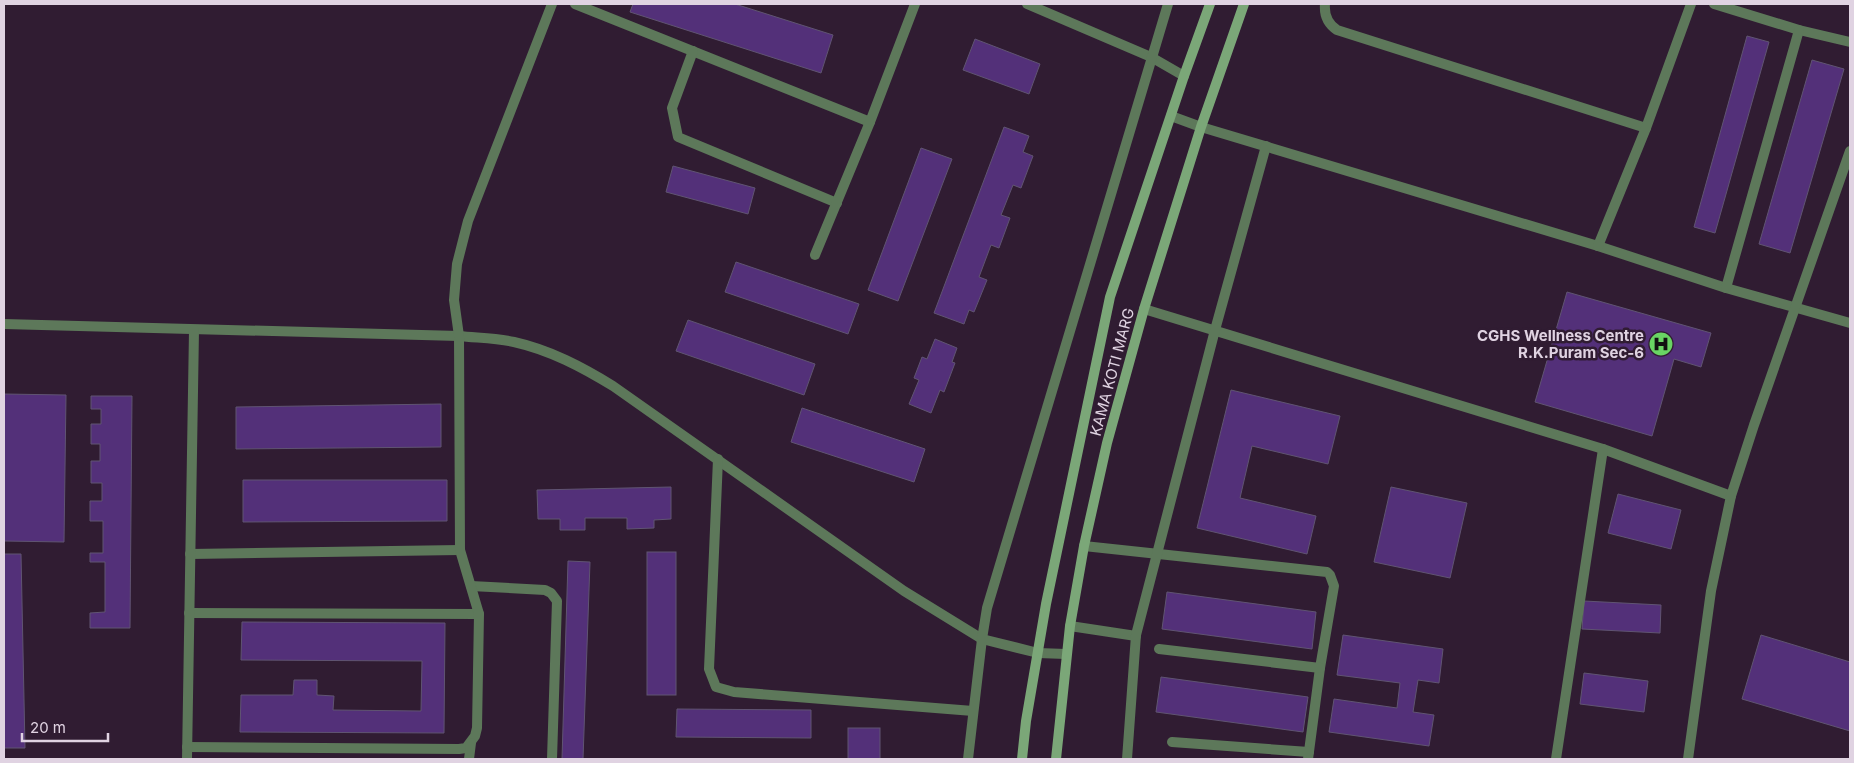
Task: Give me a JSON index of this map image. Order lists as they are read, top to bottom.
{
  "streets": {
    "street": ["KAMA KOTI MARG"]
  },
  "places": {
    "hospital": ["CGHS Wellness Centre R.K.Puram Sec-6"]
  },
  "scale_bar": "20 m"
}
